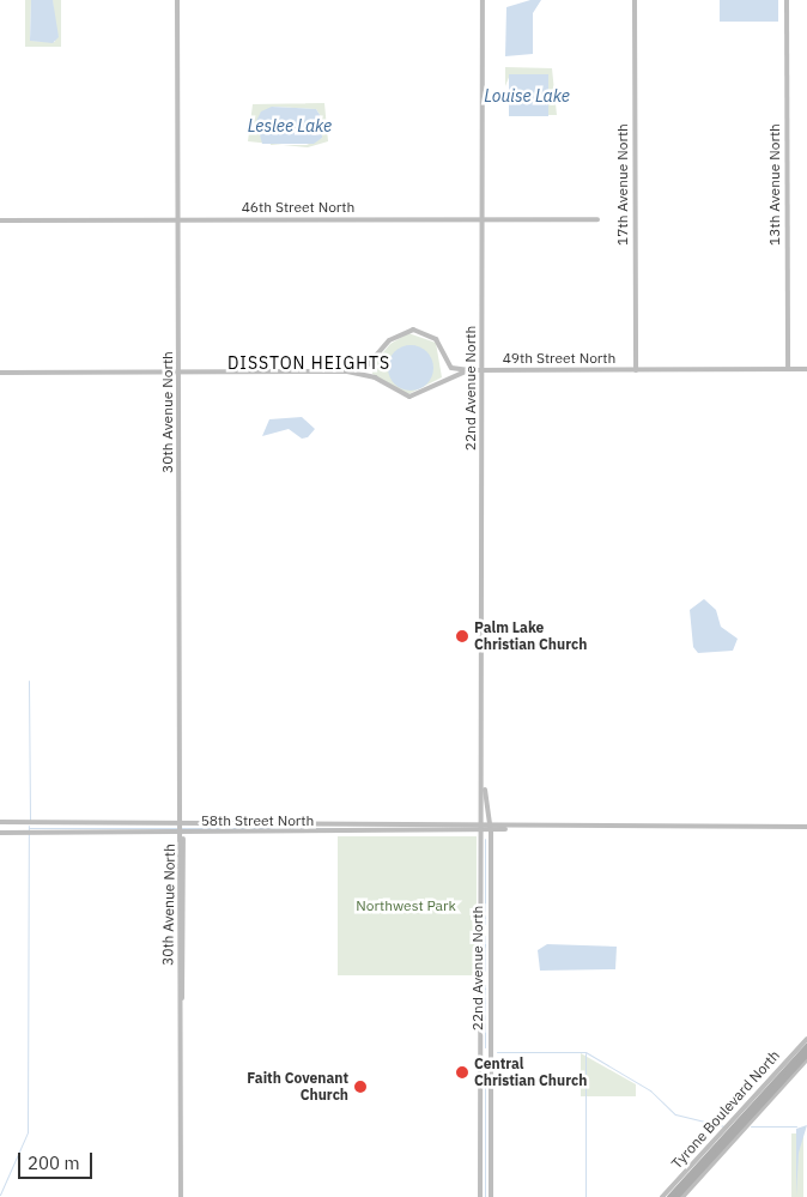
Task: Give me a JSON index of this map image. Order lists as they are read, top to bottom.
{
  "streets": {
    "main road": ["Tyrone Boulevard North"],
    "street": [
      "17th Avenue North",
      "13th Avenue North",
      "46th Street North",
      "49th Street North",
      "22nd Avenue North",
      "30th Avenue North",
      "58th Street North"
    ]
  },
  "crossings": [
    ["17th Avenue North", "49th Street North"],
    ["13th Avenue North", "49th Street North"],
    ["46th Street North", "22nd Avenue North"],
    ["46th Street North", "30th Avenue North"],
    ["49th Street North", "22nd Avenue North"],
    ["49th Street North", "30th Avenue North"],
    ["22nd Avenue North", "58th Street North"],
    ["30th Avenue North", "58th Street North"]
  ],
  "districts": ["DISSTON HEIGHTS"],
  "water": ["Louise Lake", "Leslee Lake"],
  "parks": ["Northwest Park"],
  "places": ["Palm Lake Christian Church", "Central Christian Church", "Faith Covenant Church"],
  "scale_bar": "200 m"
}
